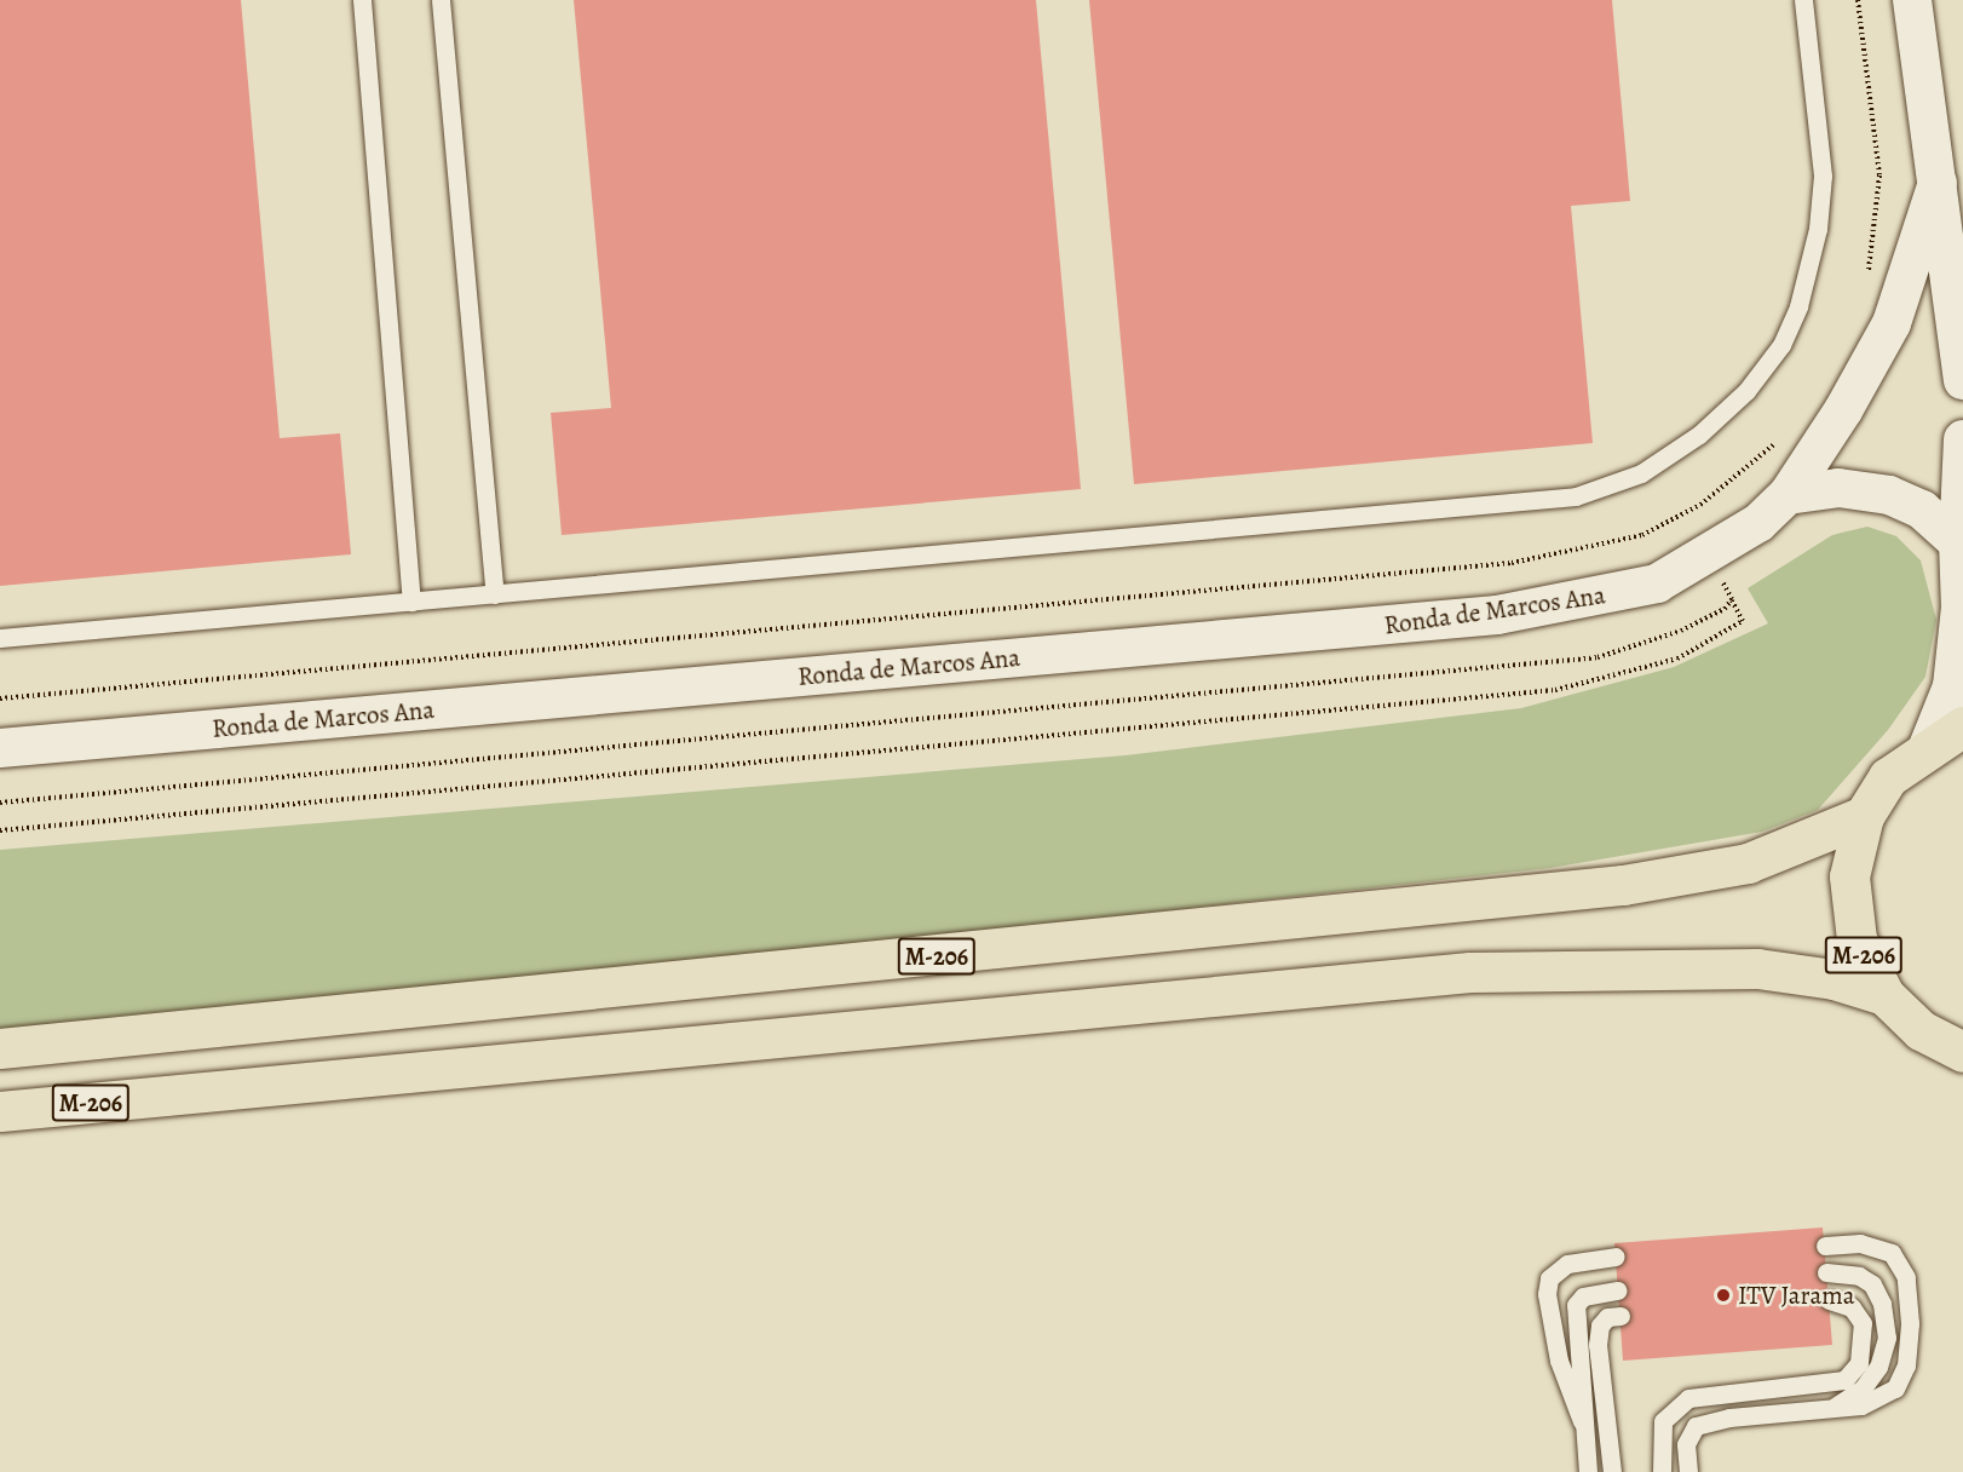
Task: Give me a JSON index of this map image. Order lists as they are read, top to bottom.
{
  "streets": {
    "main road": ["M-206"],
    "street": ["Ronda de Marcos Ana"]
  },
  "places": ["ITV Jarama"]
}
